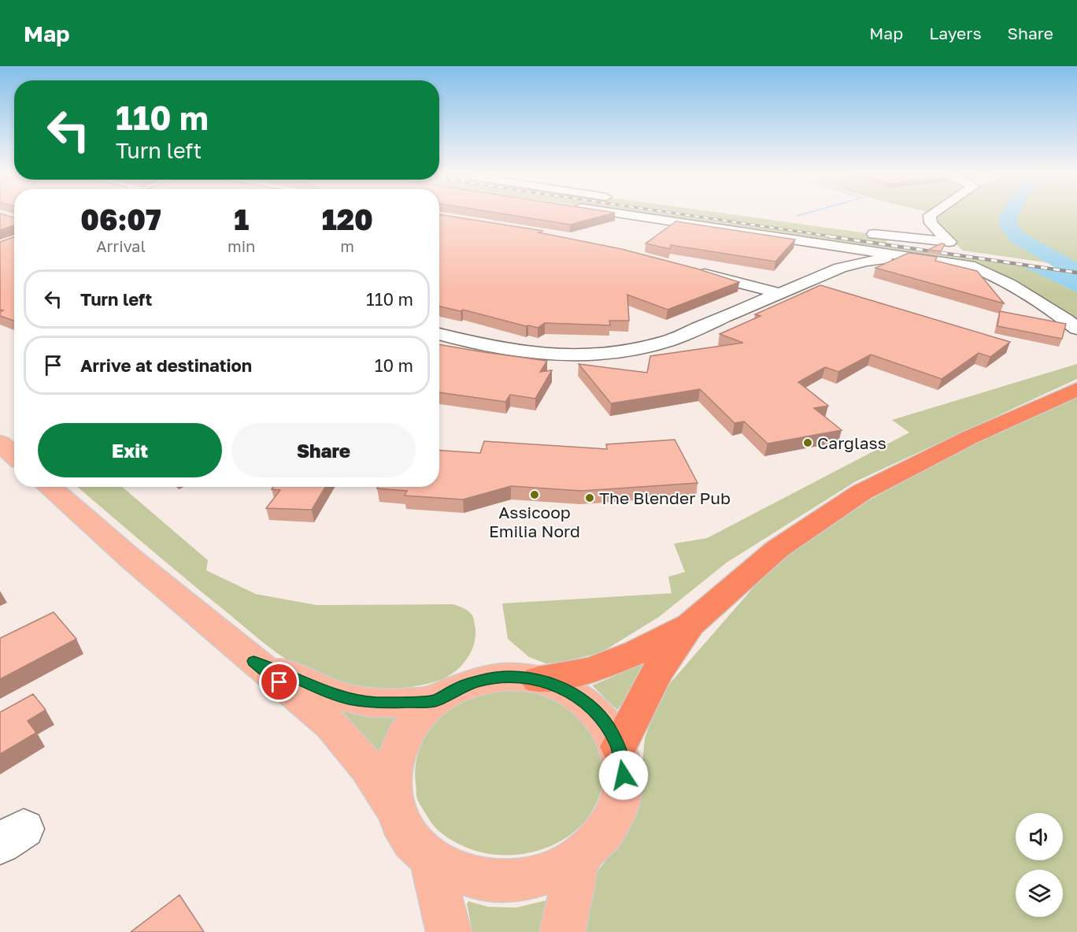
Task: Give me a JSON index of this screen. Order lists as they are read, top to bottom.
{
  "places": ["Carglass", "Assicoop Emilia Nord", "The Blender Pub"],
  "page": {
    "header": "Map",
    "nav": ["Map", "Layers", "Share"],
    "turn": ["110 m", "Turn left"],
    "eta": [
      "06:07",
      "Arrival",
      "1",
      "min",
      "120",
      "m"
    ],
    "list": [
      {
        "name": "Turn left",
        "value": "110 m"
      },
      {
        "name": "Arrive at destination",
        "value": "10 m"
      }
    ],
    "buttons": ["Exit", "Share"]
  }
}
